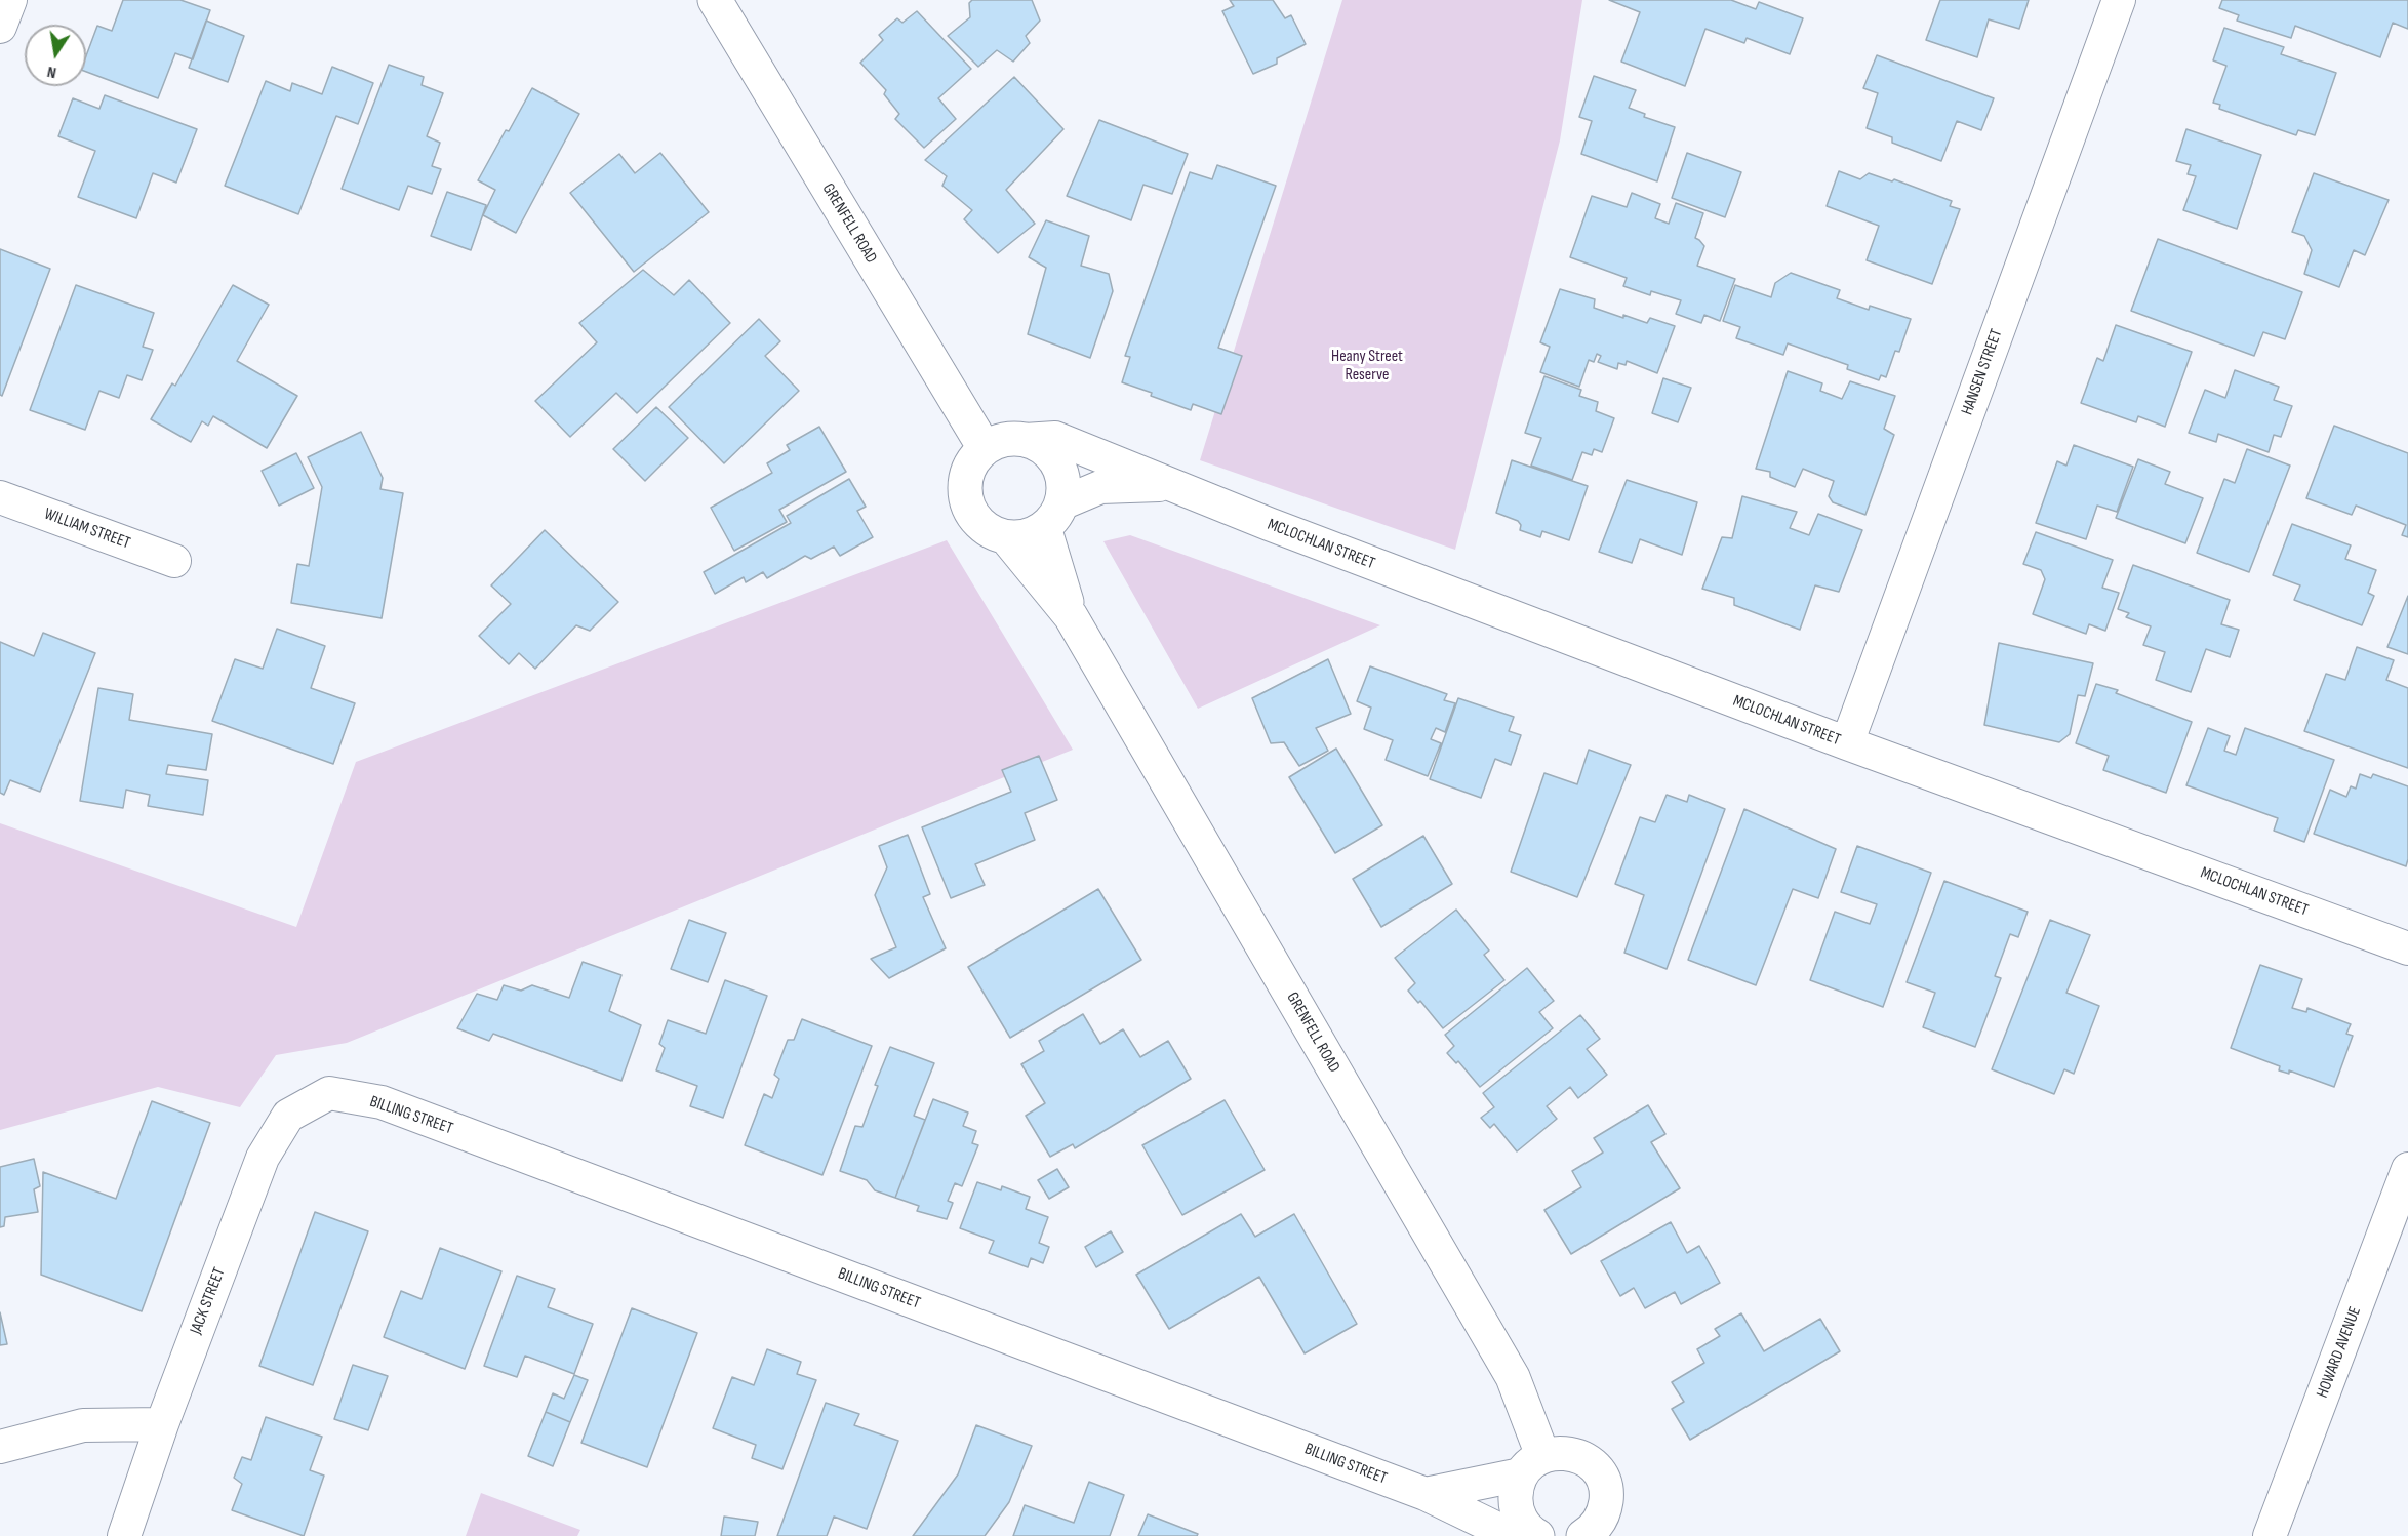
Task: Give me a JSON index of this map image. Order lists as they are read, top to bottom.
{
  "streets": {
    "street": [
      "GRENFELL ROAD",
      "HANSEN STREET",
      "WILLIAM STREET",
      "MCLOCHLAN STREET",
      "BILLING STREET",
      "JACK STREET",
      "HOWARD AVENUE"
    ]
  },
  "crossings": [
    ["GRENFELL ROAD", "MCLOCHLAN STREET"],
    ["HANSEN STREET", "MCLOCHLAN STREET"],
    ["BILLING STREET", "JACK STREET"]
  ],
  "parks": ["Heany Street Reserve"],
  "north": "bottom"
}
